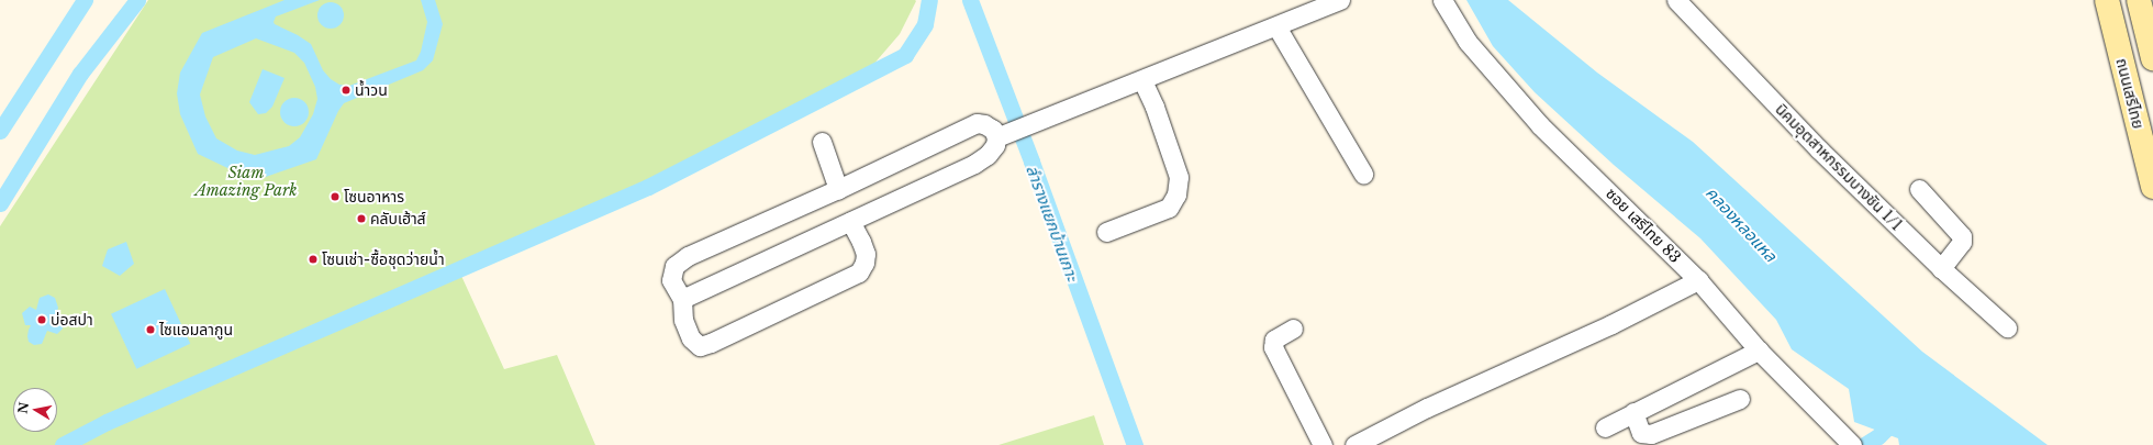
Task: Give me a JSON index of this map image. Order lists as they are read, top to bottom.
{
  "streets": {
    "main road": ["ถนนเสรีไทย"],
    "street": ["นิคมอุตสาหกรรมบางชัน 1/1", "ซอย เสรีไทย 83"]
  },
  "water": ["ลำรางแยกบ้านเกาะ", "คลองหลอแหล"],
  "parks": ["Siam Amazing Park"],
  "places": [
    "น้ำวน",
    "โซนอาหาร",
    "คลับเฮ้าส์",
    "โซนเช่า-ซื้อชุดว่ายน้ำ",
    "บ่อสปา",
    "ไซแอมลากูน"
  ],
  "north": "left"
}
